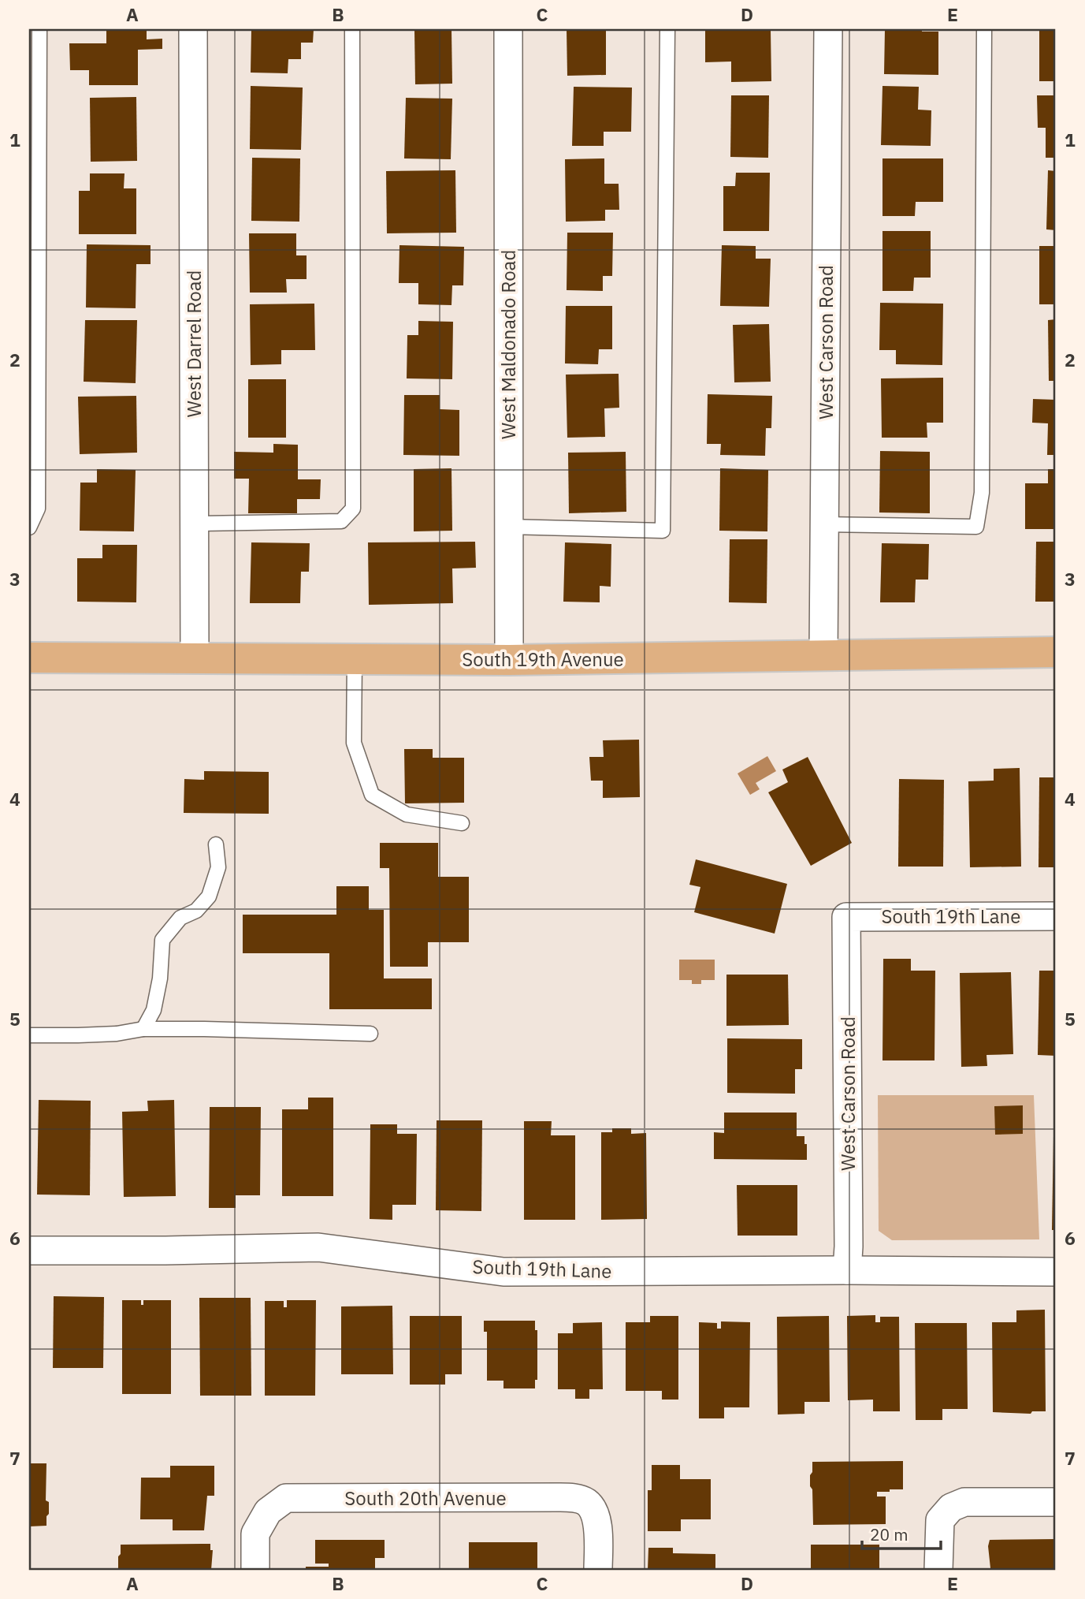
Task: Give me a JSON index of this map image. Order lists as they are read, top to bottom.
{
  "streets": {
    "main road": ["South 19th Avenue"],
    "street": [
      "West Carson Road",
      "West Darrel Road",
      "West Maldonado Road",
      "South 19th Lane",
      "South 20th Avenue"
    ]
  },
  "crossings": [
    ["West Carson Road", "South 19th Avenue"],
    ["West Carson Road", "South 19th Lane"],
    ["West Darrel Road", "South 19th Avenue"],
    ["West Maldonado Road", "South 19th Avenue"]
  ],
  "scale_bar": "20 m",
  "grid": {
    "columns": [
      "A",
      "B",
      "C",
      "D",
      "E"
    ],
    "rows": [
      "1",
      "2",
      "3",
      "4",
      "5",
      "6",
      "7"
    ]
  }
}
